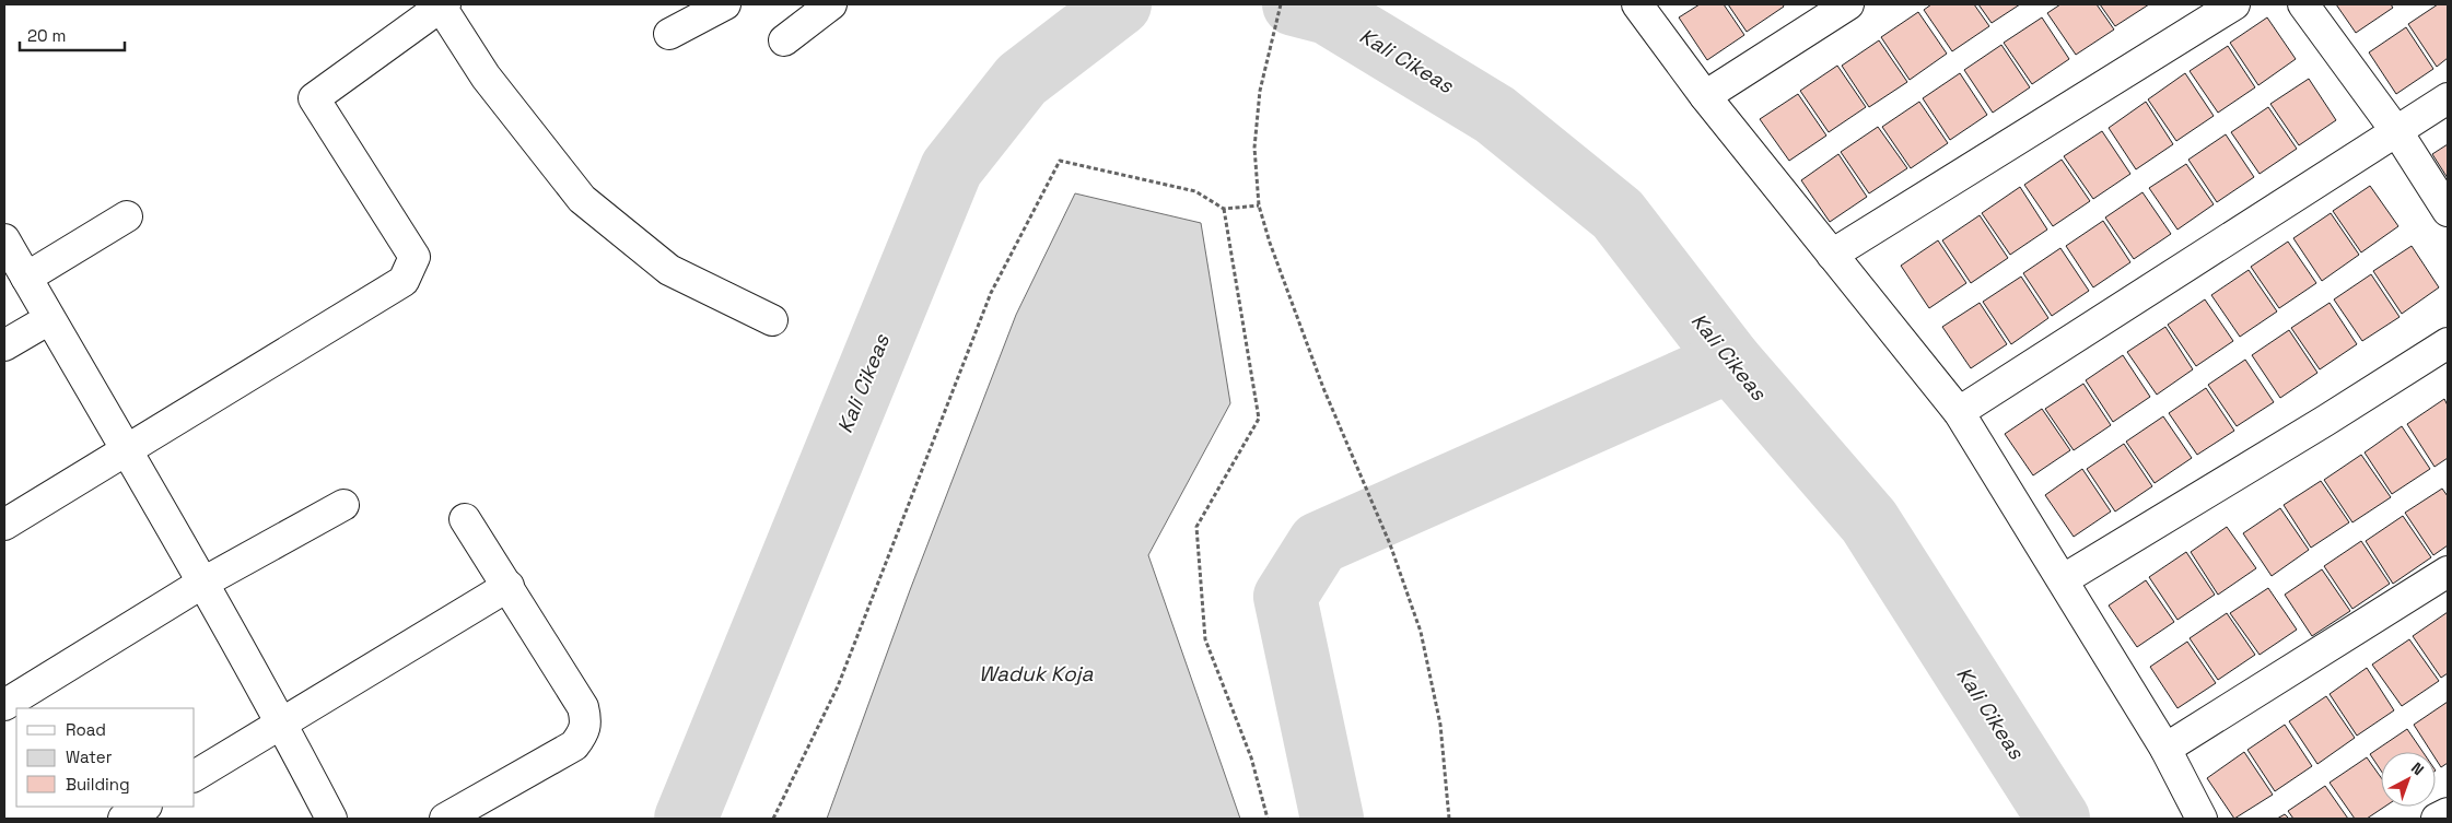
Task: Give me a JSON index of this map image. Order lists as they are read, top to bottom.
{
  "water": ["Kali Cikeas", "Waduk Koja"],
  "legend": ["Road", "Water", "Building"],
  "scale_bar": "20 m",
  "north": "top right"
}
